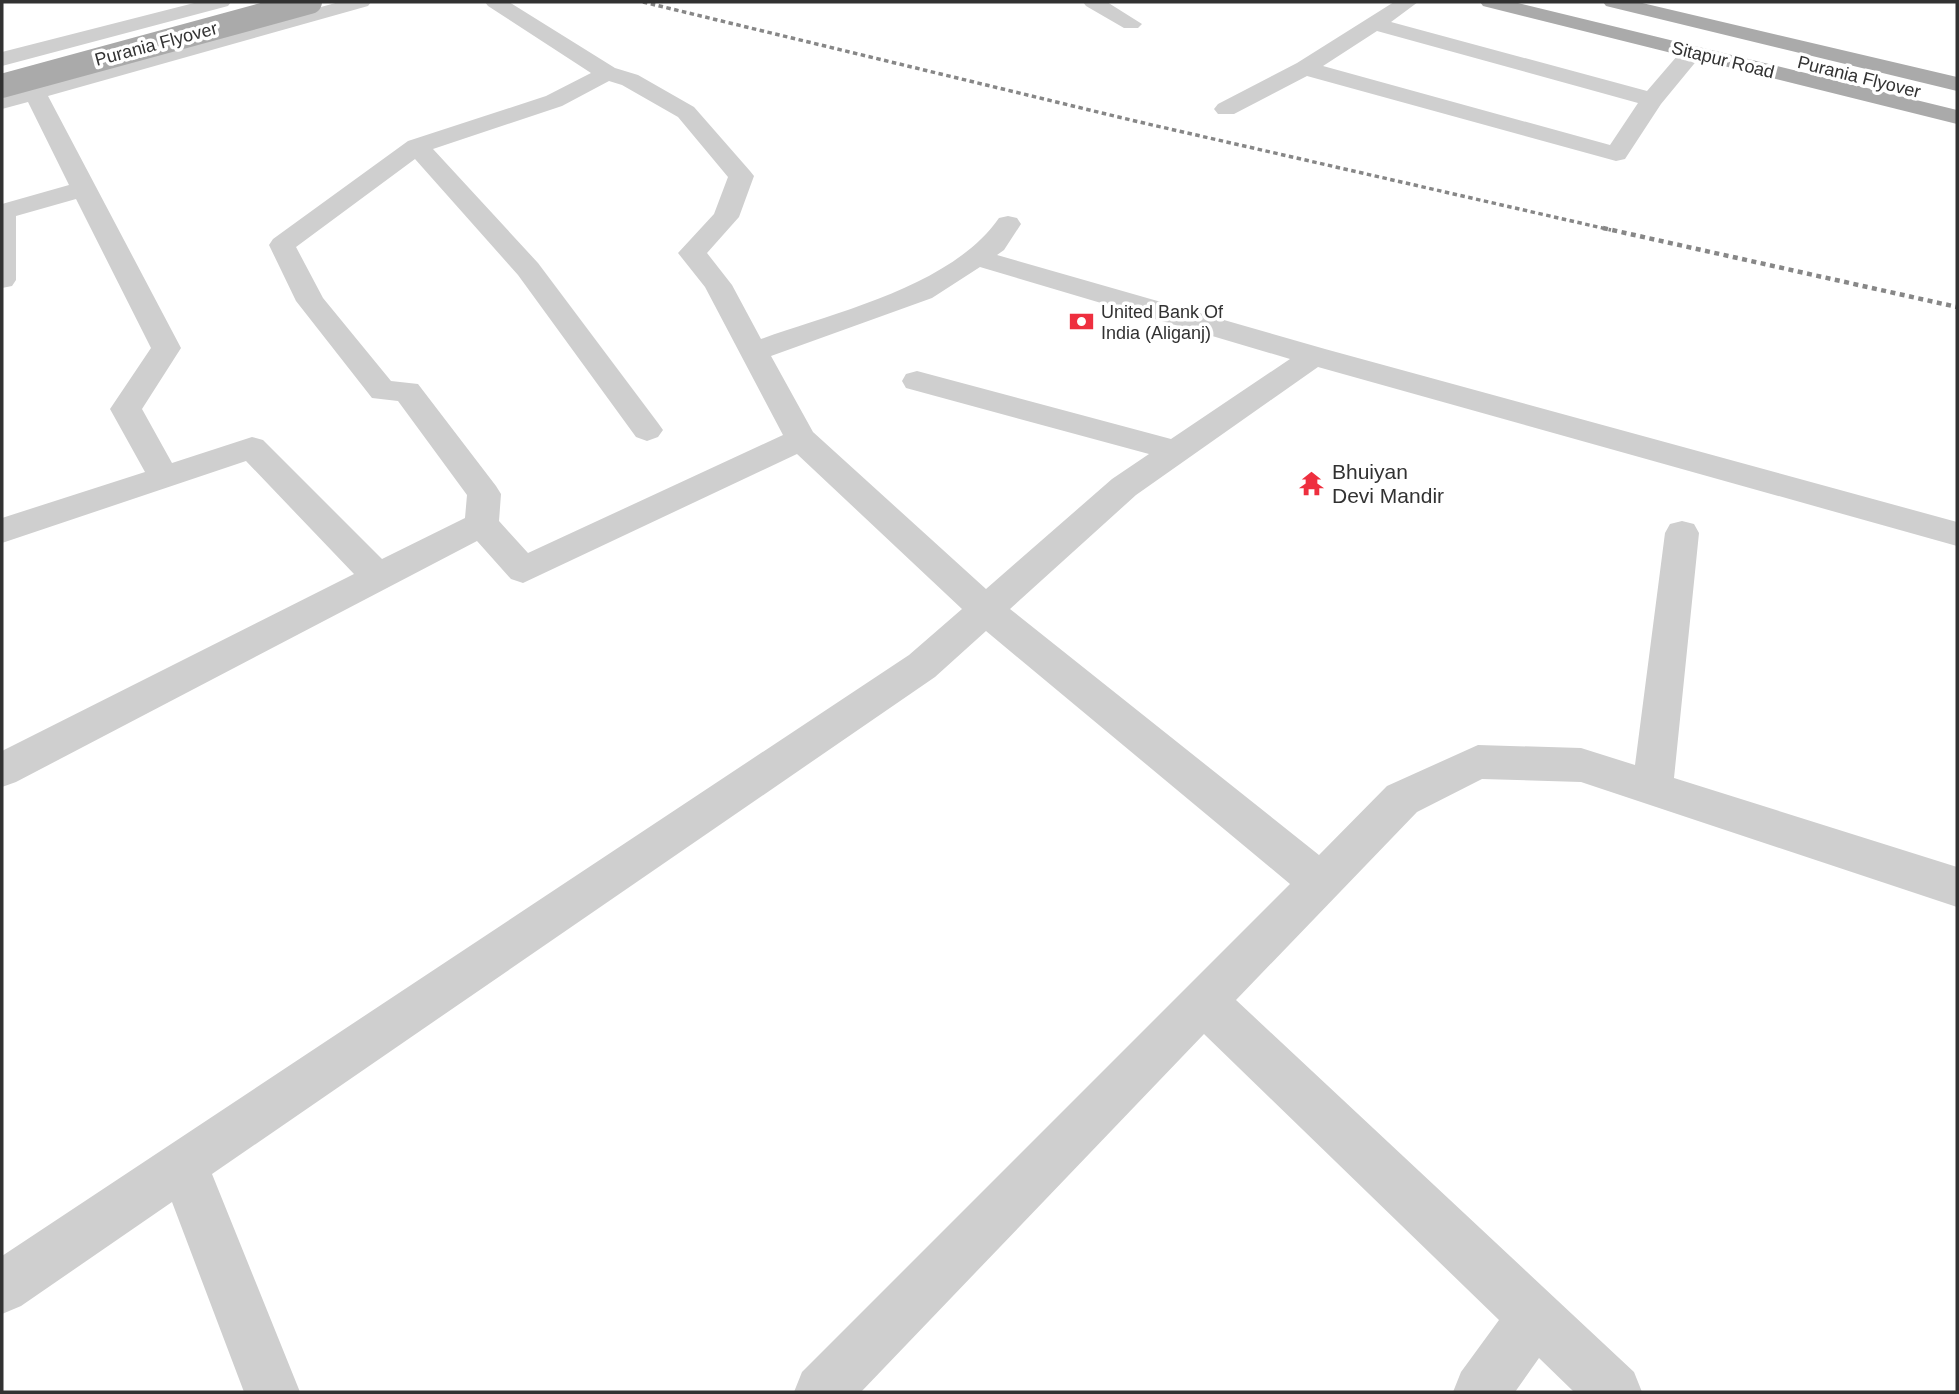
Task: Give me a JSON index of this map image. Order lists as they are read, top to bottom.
{
  "streets": {
    "main road": ["Purania Flyover", "Sitapur Road"]
  },
  "places": {
    "bank": ["United Bank Of India (Aliganj)"],
    "temple": ["Bhuiyan Devi Mandir"]
  }
}
